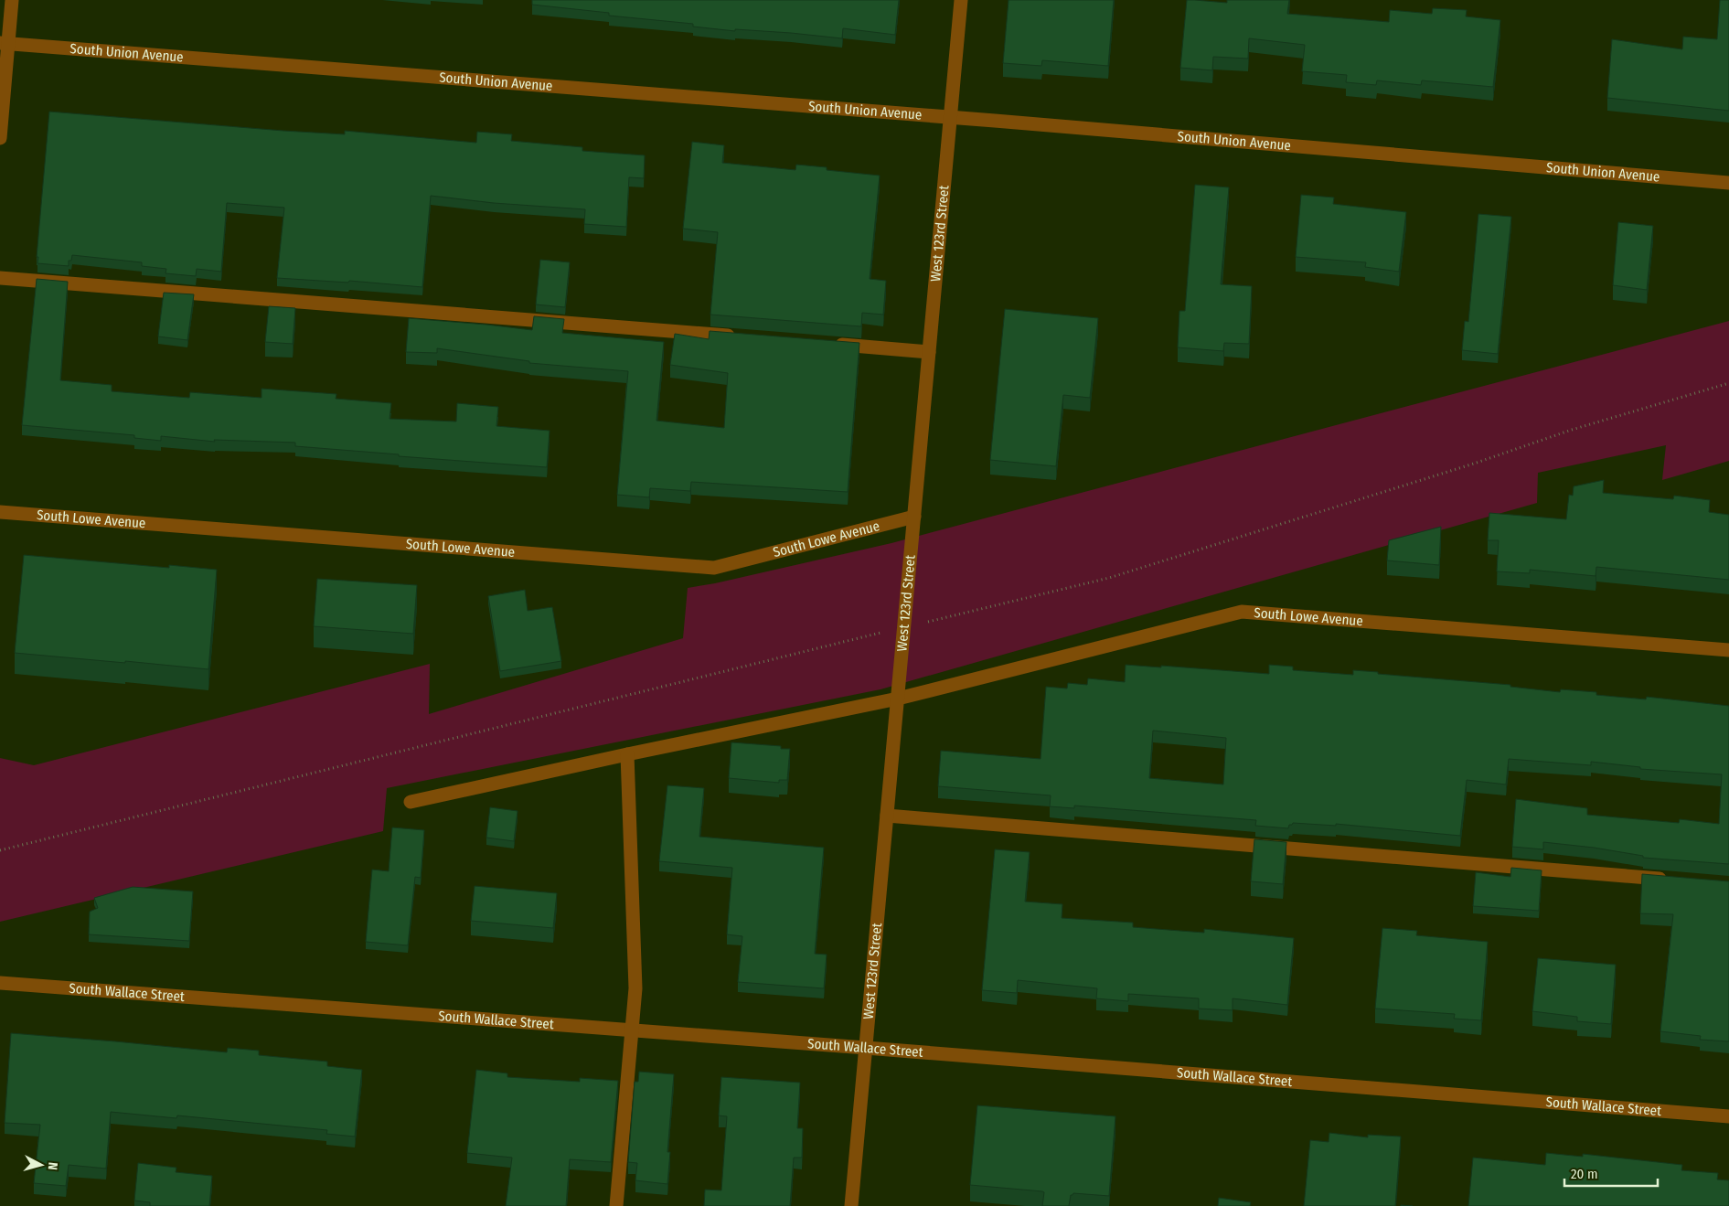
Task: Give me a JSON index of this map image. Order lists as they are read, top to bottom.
{
  "streets": {
    "street": [
      "South Union Avenue",
      "West 123rd Street",
      "South Lowe Avenue",
      "South Wallace Street"
    ]
  },
  "crossings": [
    ["South Union Avenue", "West 123rd Street"],
    ["West 123rd Street", "South Lowe Avenue"],
    ["West 123rd Street", "South Wallace Street"]
  ],
  "scale_bar": "20 m",
  "north": "right"
}
